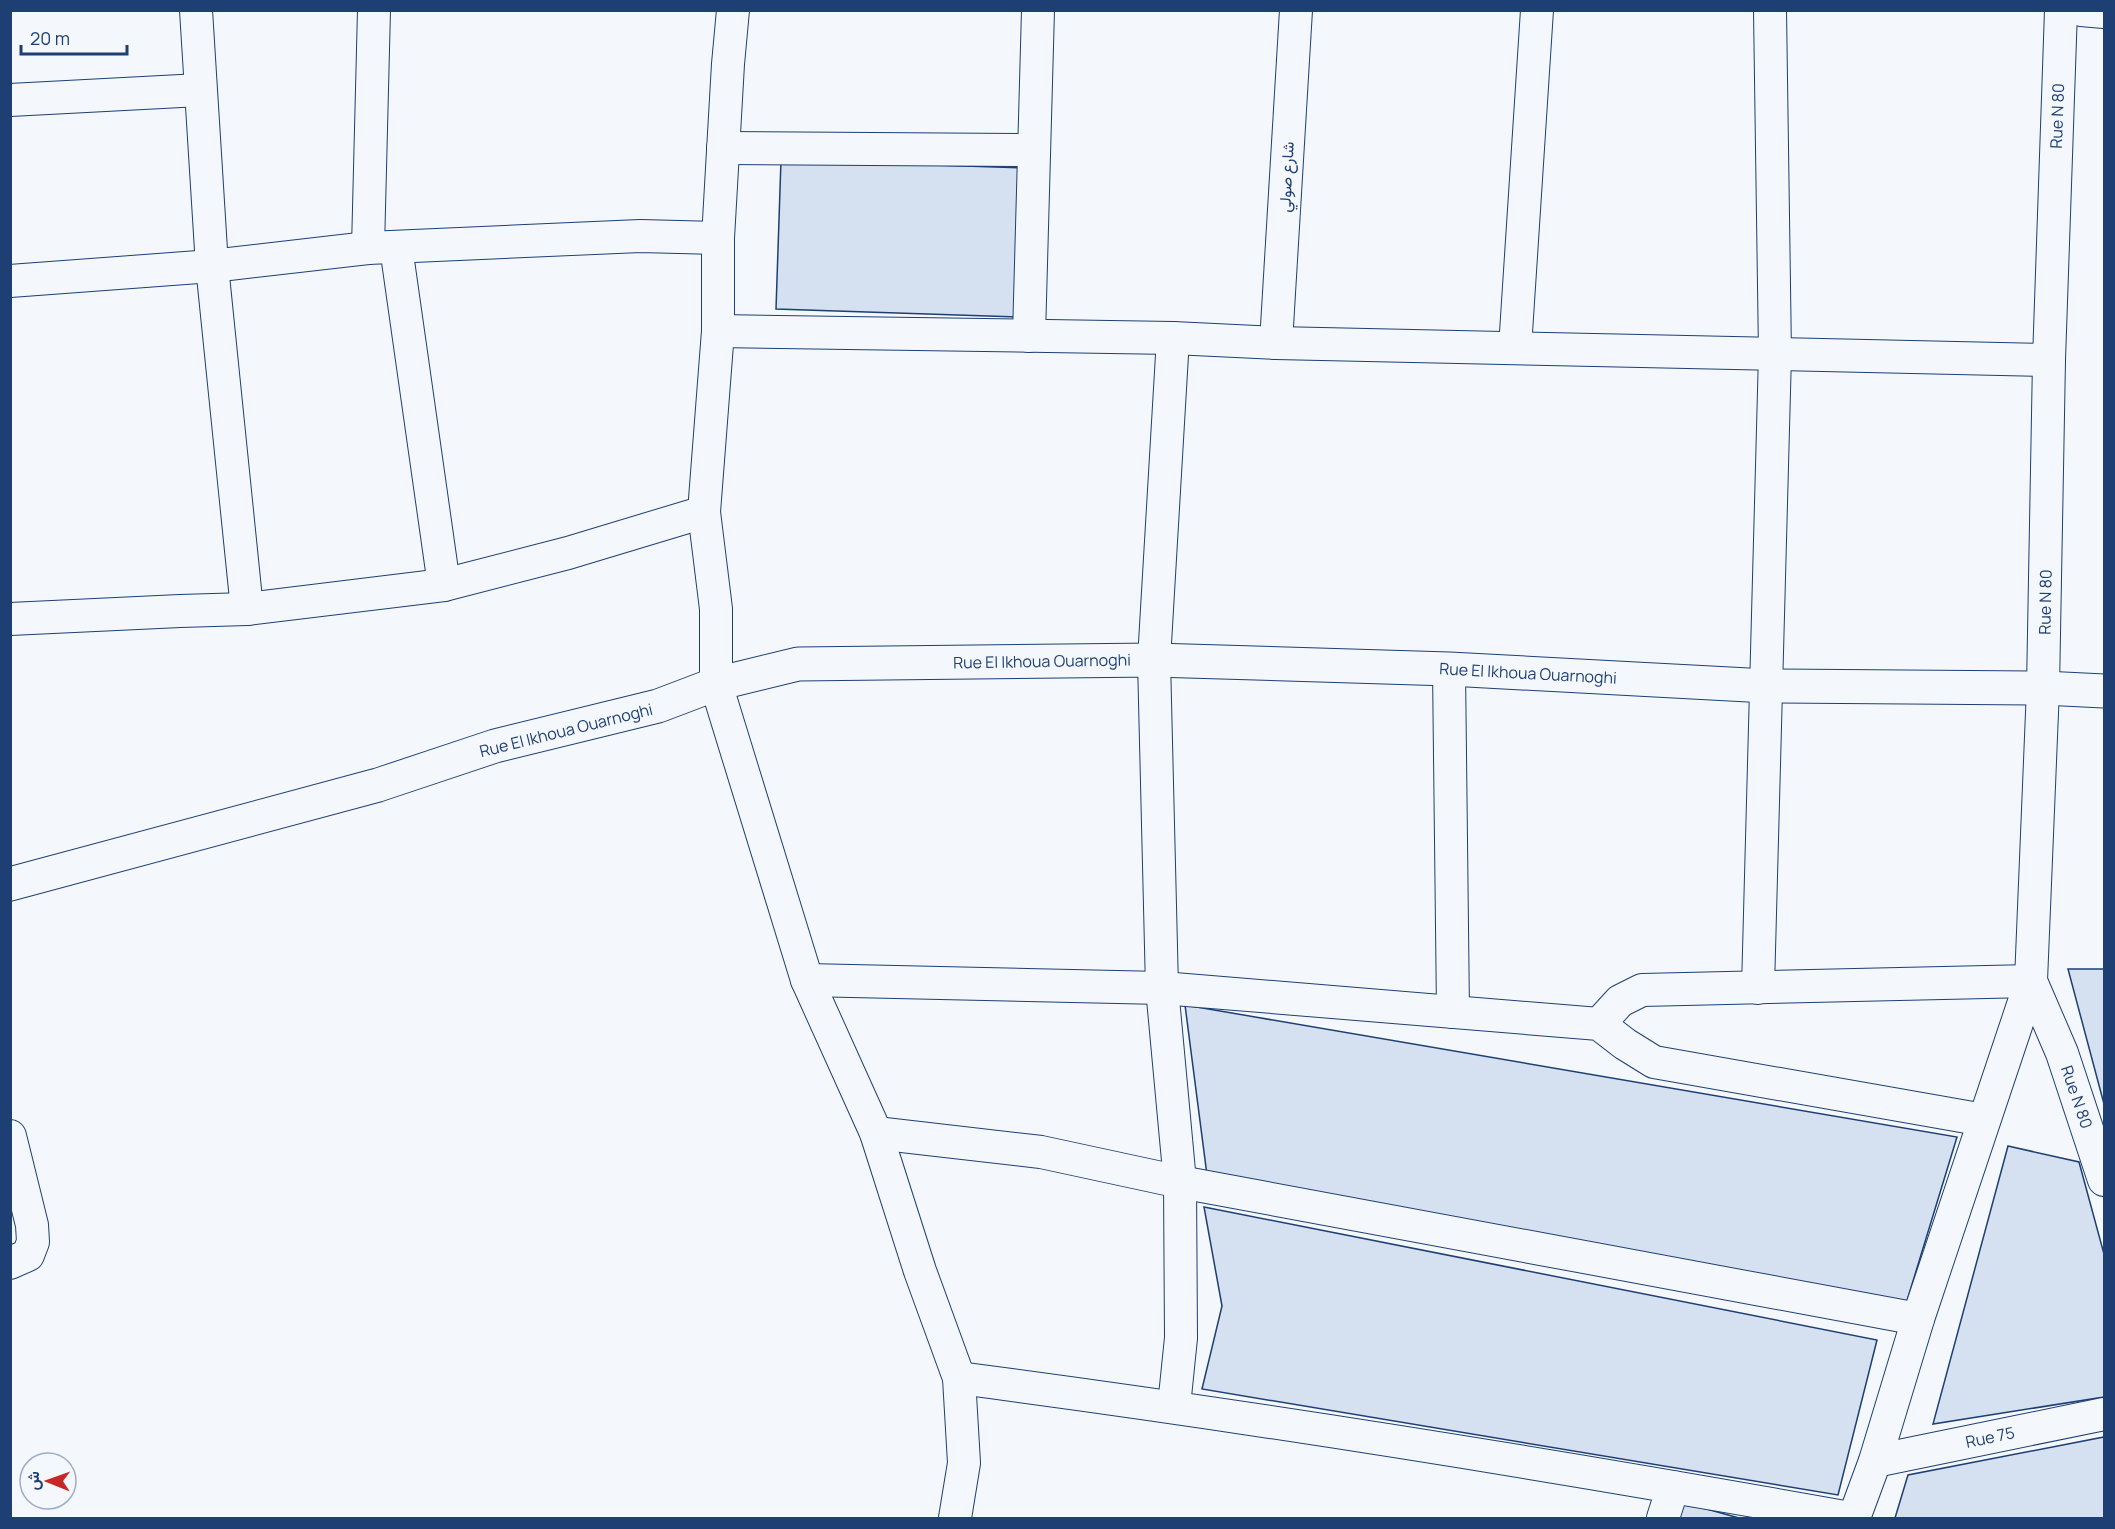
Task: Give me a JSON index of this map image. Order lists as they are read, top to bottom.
{
  "streets": {
    "street": [
      "Rue N 80",
      "شارع صولي",
      "Rue EI Ikhoua Ouarnoghi",
      "Rue 75"
    ]
  },
  "crossings": [
    ["Rue N 80", "Rue EI Ikhoua Ouarnoghi"]
  ],
  "scale_bar": "20 m",
  "north": "left"
}
